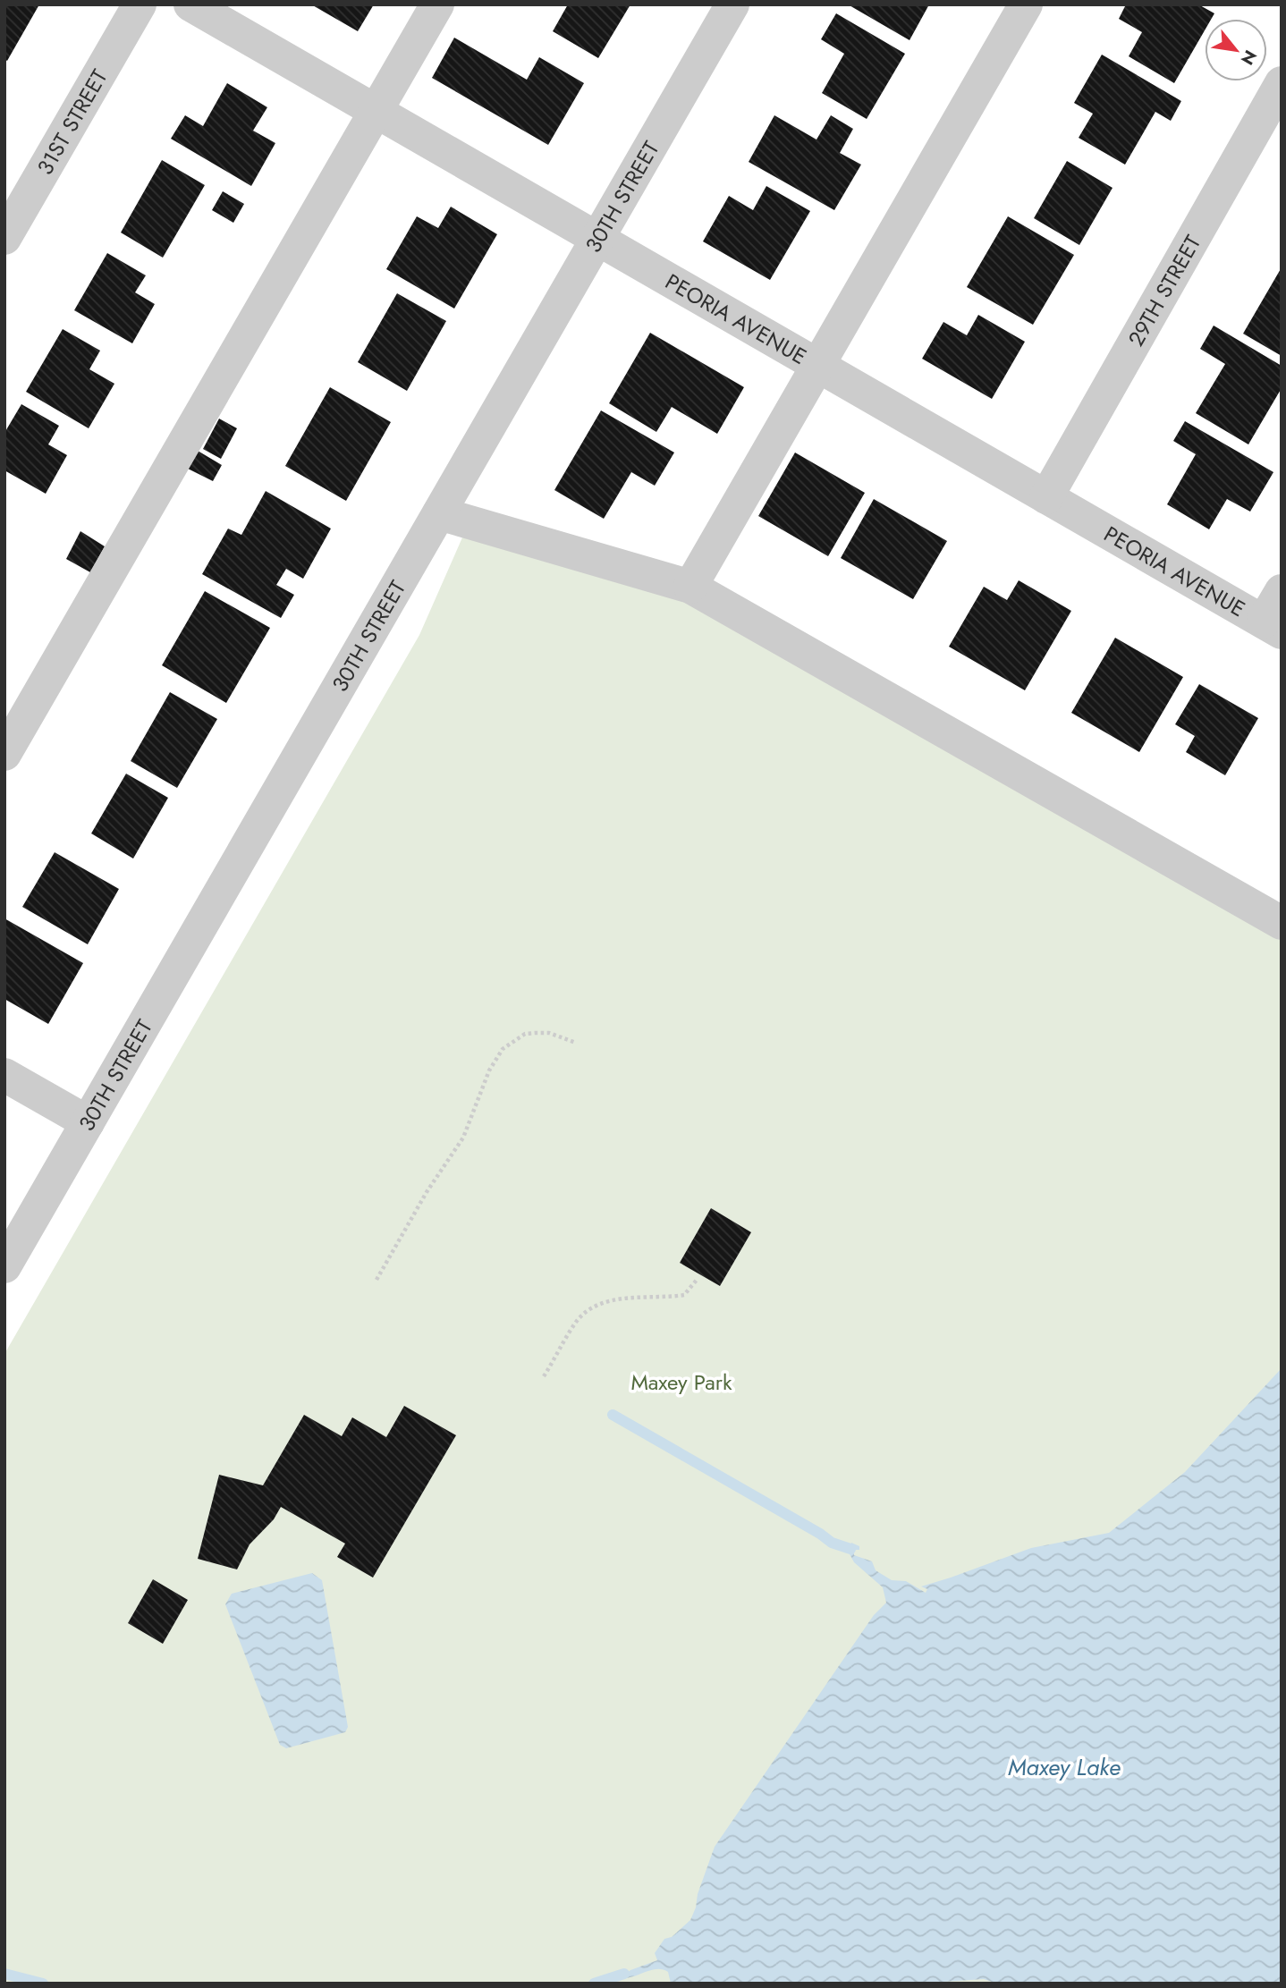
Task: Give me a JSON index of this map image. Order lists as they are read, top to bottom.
{
  "streets": {
    "street": [
      "31ST STREET",
      "30TH STREET",
      "29TH STREET",
      "PEORIA AVENUE"
    ]
  },
  "crossings": [
    ["30TH STREET", "PEORIA AVENUE"],
    ["29TH STREET", "PEORIA AVENUE"]
  ],
  "water": ["Maxey Lake"],
  "parks": ["Maxey Park"],
  "north": "bottom right"
}
